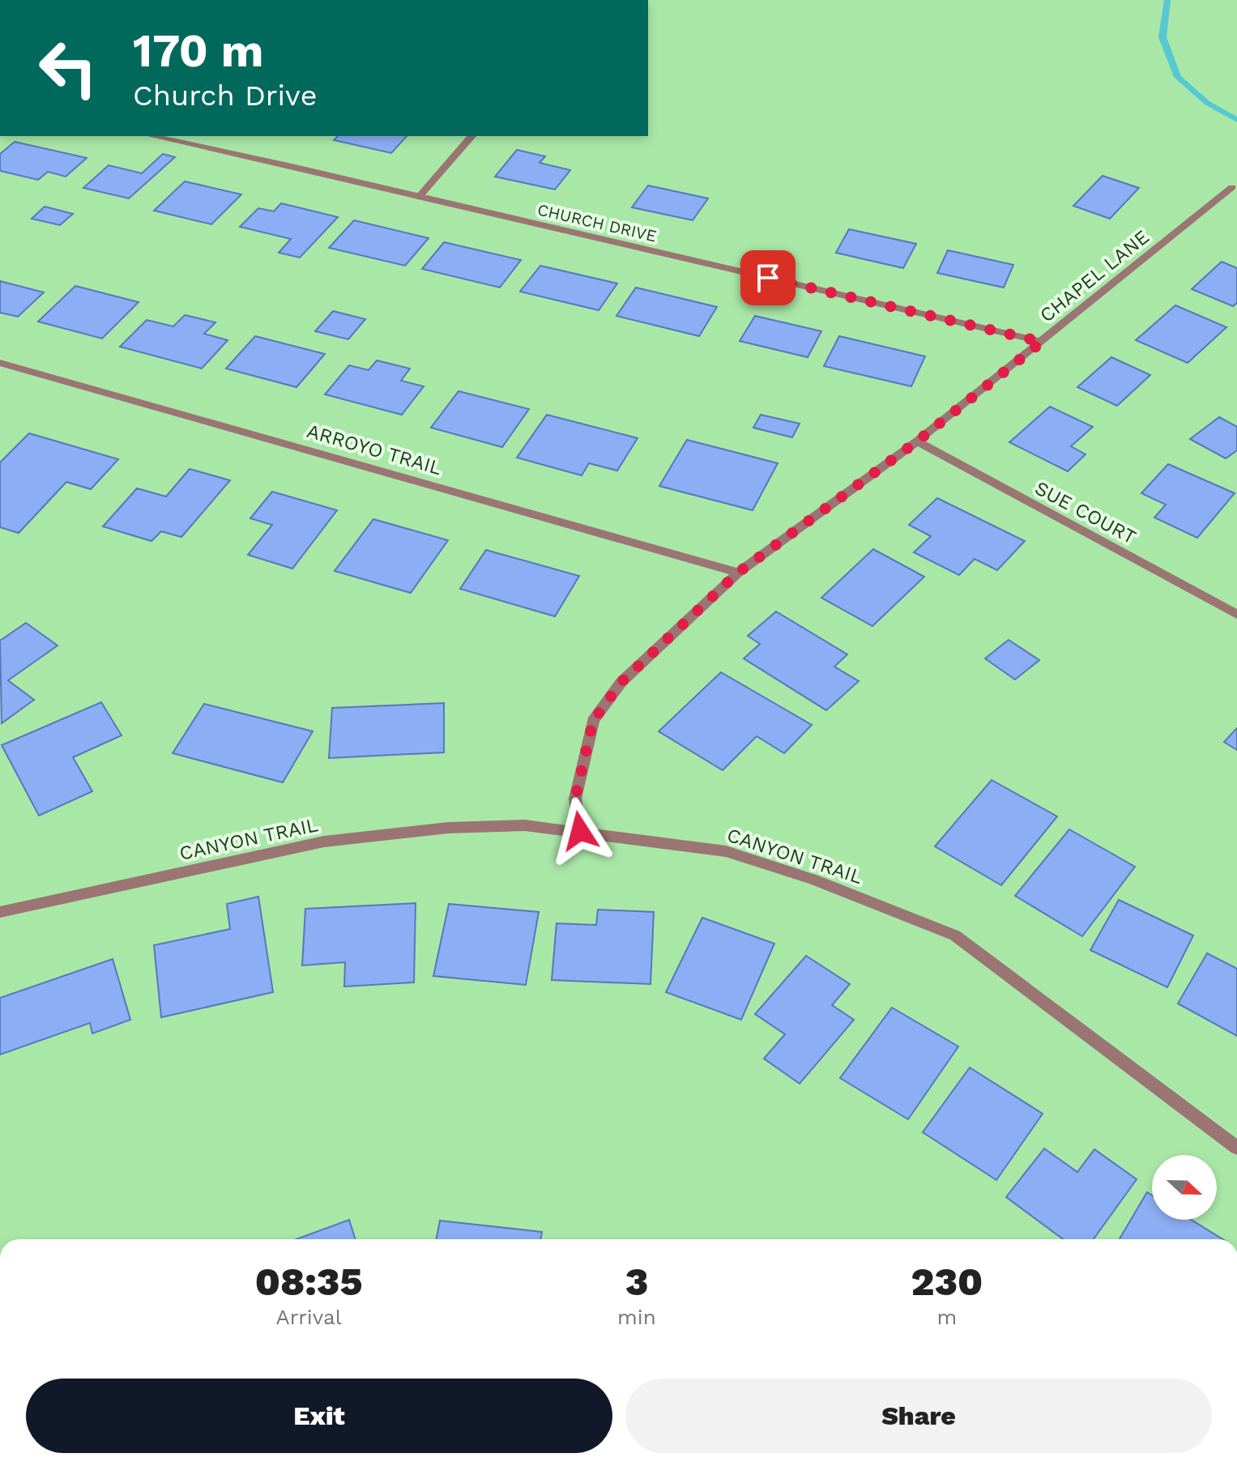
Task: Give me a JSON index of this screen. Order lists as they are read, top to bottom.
{
  "streets": {
    "street": [
      "CHURCH DRIVE",
      "CHAPEL LANE",
      "ARROYO TRAIL",
      "SUE COURT",
      "CANYON TRAIL"
    ]
  },
  "crossings": [
    ["CHURCH DRIVE", "CHAPEL LANE"],
    ["CHAPEL LANE", "ARROYO TRAIL"],
    ["CHAPEL LANE", "SUE COURT"],
    ["CHAPEL LANE", "CANYON TRAIL"]
  ],
  "north": "right",
  "page": {
    "turn": ["170 m", "Church Drive"],
    "eta": [
      "08:35",
      "Arrival",
      "3",
      "min",
      "230",
      "m"
    ],
    "buttons": ["Exit", "Share"]
  }
}
